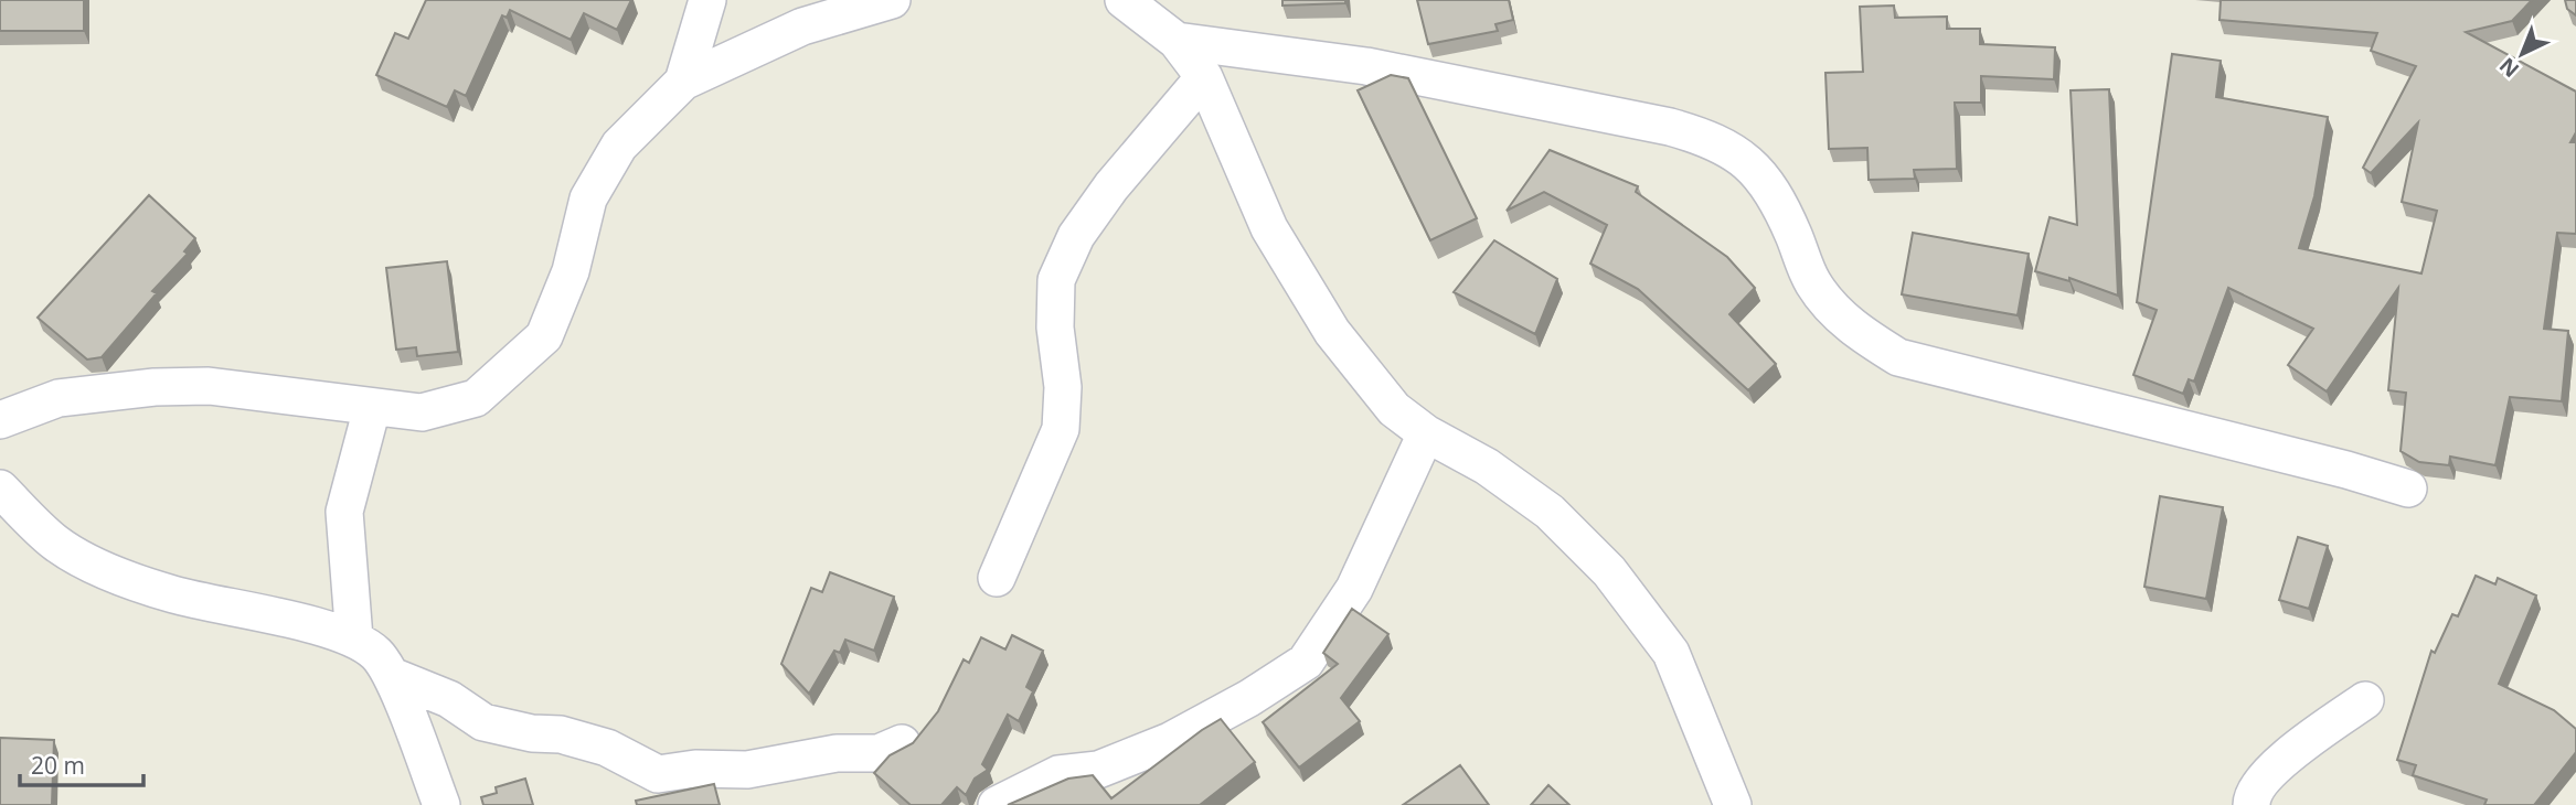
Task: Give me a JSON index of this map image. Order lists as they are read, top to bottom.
{
  "scale_bar": "20 m",
  "north": "bottom left"
}
